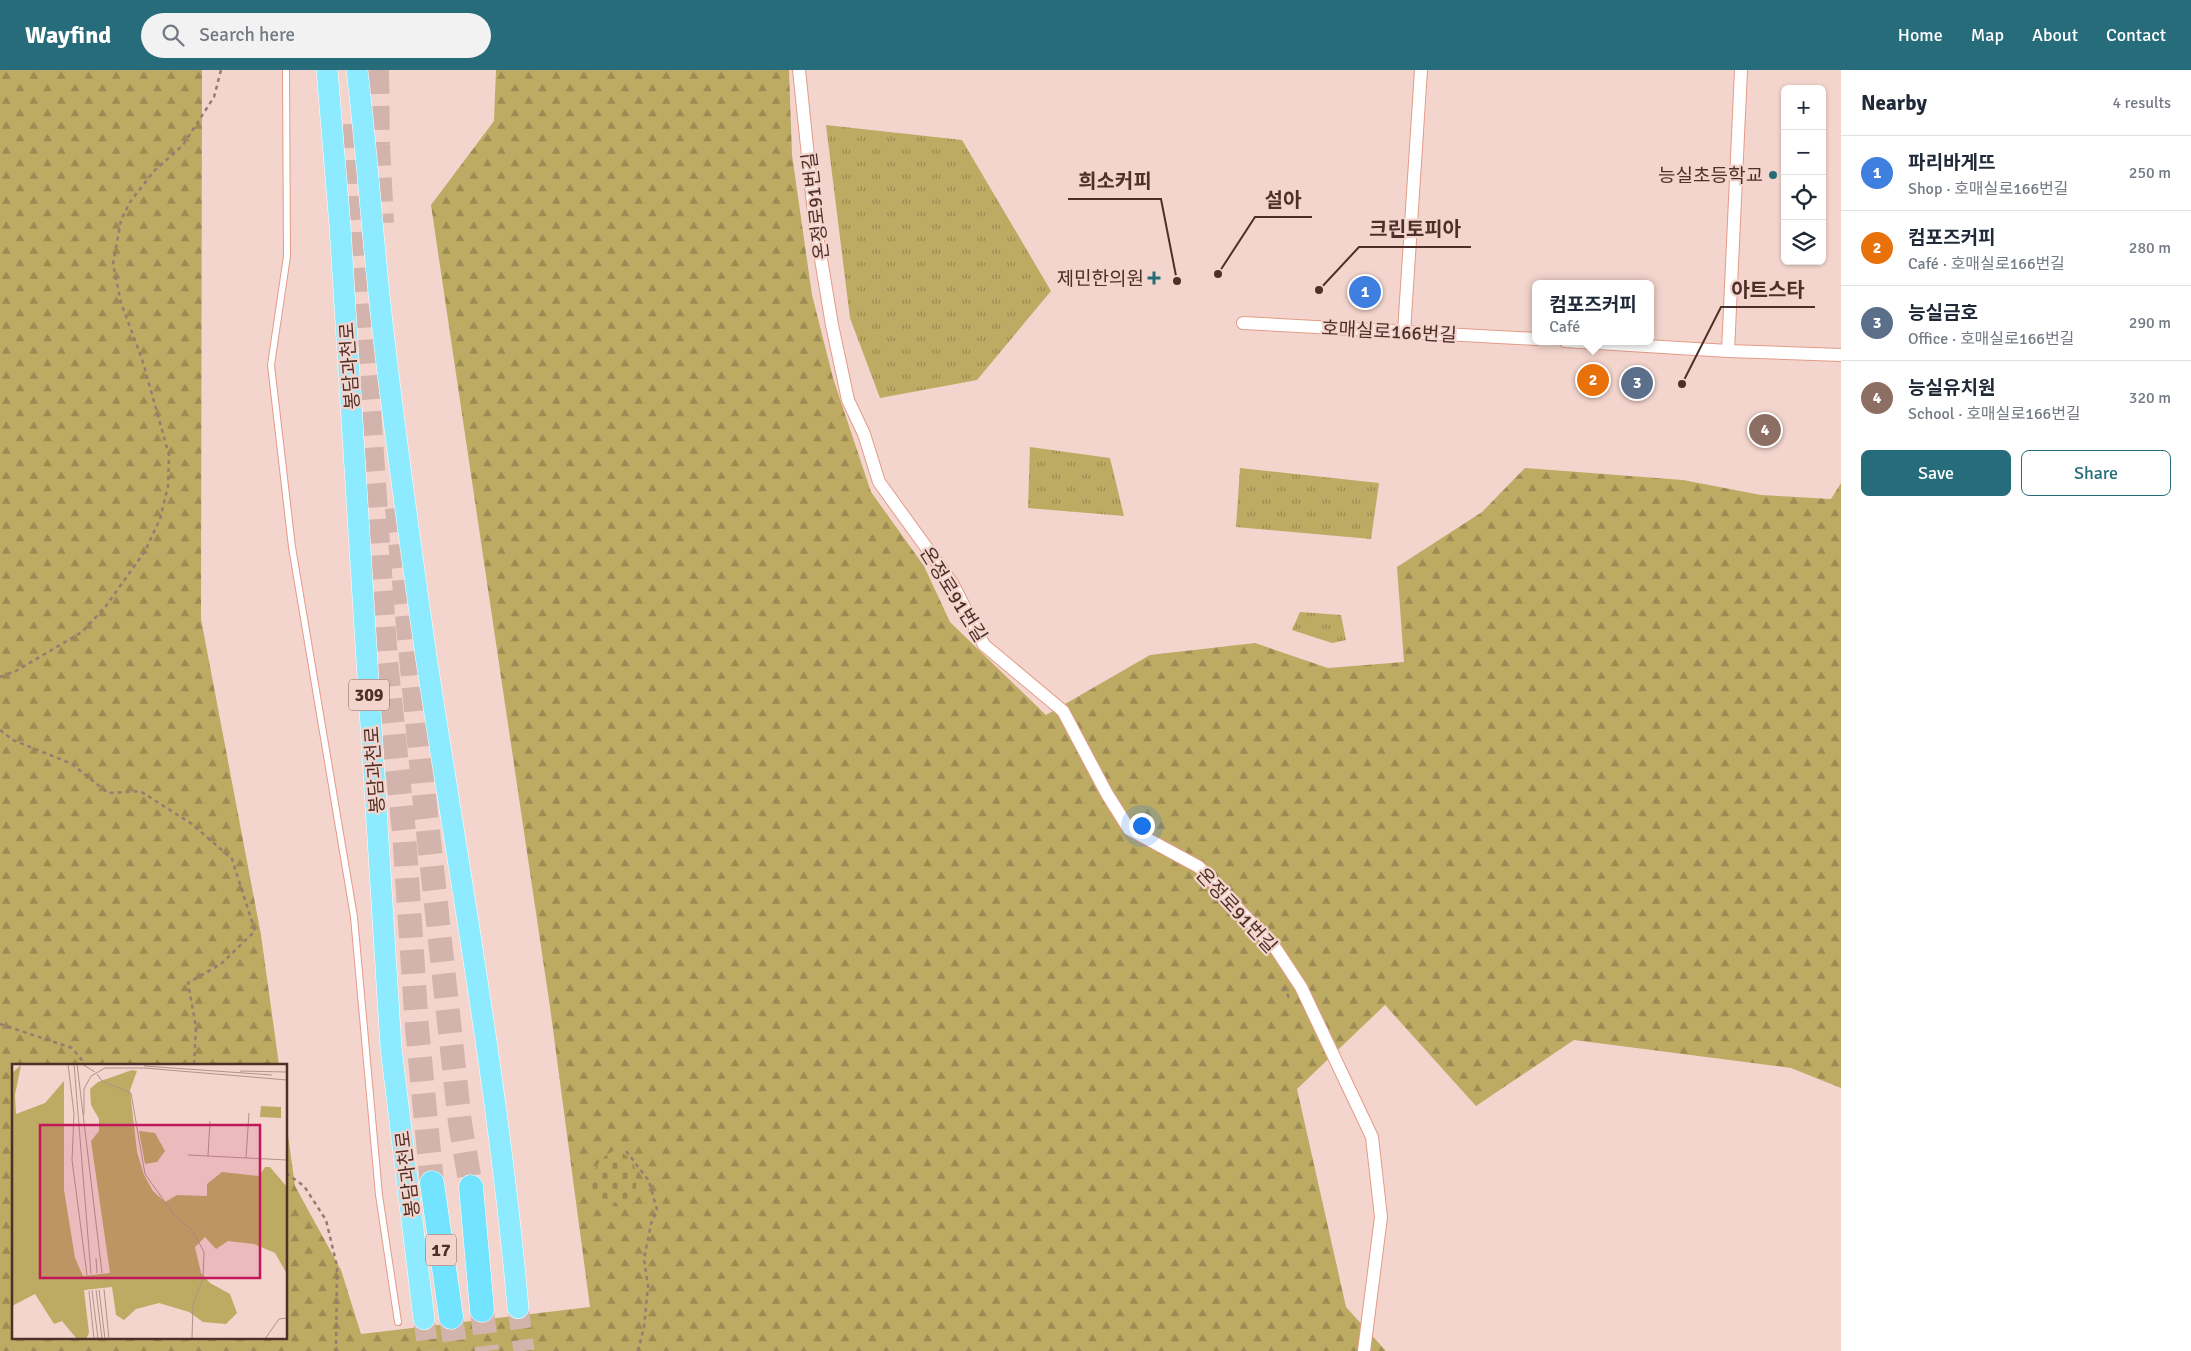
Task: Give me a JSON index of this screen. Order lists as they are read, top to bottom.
{
  "streets": {
    "highway": ["봉담과천로", "309", "17"],
    "street": ["온정로91번길", "호매실로166번길"]
  },
  "places": {
    "other": [
      "능실초등학교",
      "설아",
      "희소커피",
      "크린토피아",
      "아트스타"
    ],
    "health": ["제민한의원"]
  },
  "page": {
    "header": "Wayfind",
    "search": "Search here",
    "nav": [
      "Home",
      "Map",
      "About",
      "Contact"
    ],
    "heading": ["Nearby", "4 results"],
    "map_buttons": ["+", "−"],
    "list": [
      {
        "mark": "1",
        "name": "파리바게뜨",
        "note": "Shop · 호매실로166번길",
        "value": "250 m"
      },
      {
        "mark": "2",
        "name": "컴포즈커피",
        "note": "Café · 호매실로166번길",
        "value": "280 m"
      },
      {
        "mark": "3",
        "name": "능실금호",
        "note": "Office · 호매실로166번길",
        "value": "290 m"
      },
      {
        "mark": "4",
        "name": "능실유치원",
        "note": "School · 호매실로166번길",
        "value": "320 m"
      }
    ],
    "pins": [
      "1",
      "2",
      "3",
      "4"
    ],
    "popup": ["컴포즈커피", "Café"],
    "buttons": ["Save", "Share"]
  }
}
